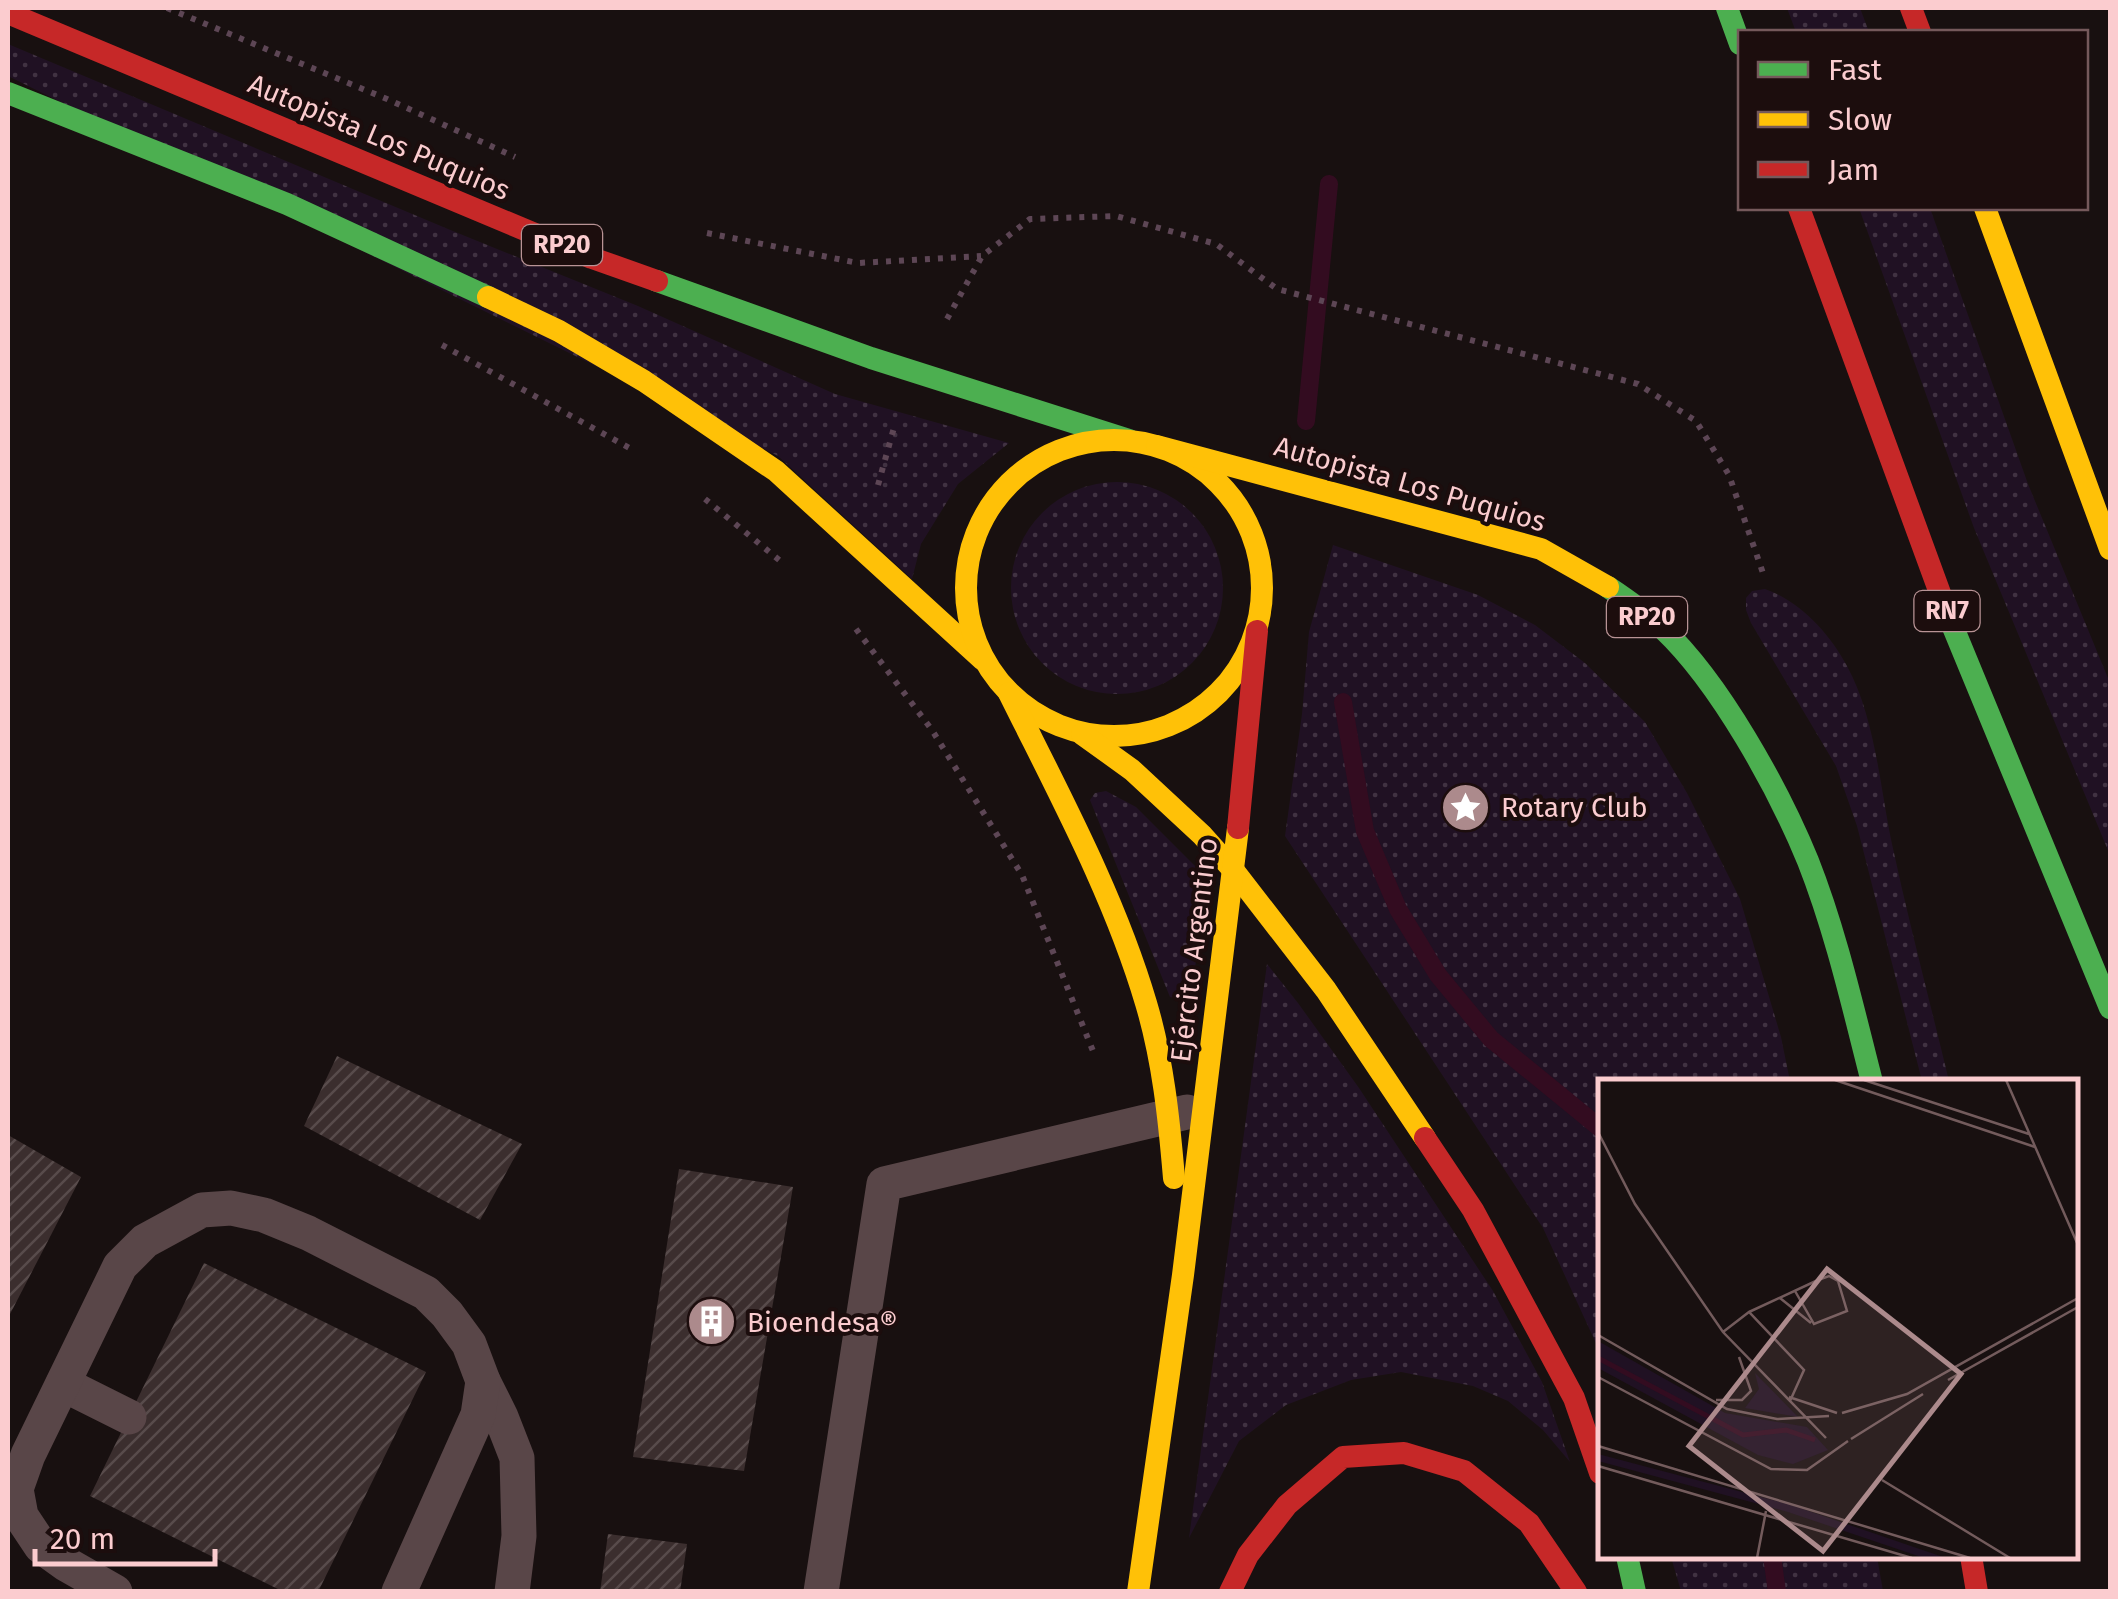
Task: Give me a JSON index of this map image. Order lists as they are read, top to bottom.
{
  "streets": {
    "main road": [
      "Autopista Los Puquios",
      "RP20",
      "RN7",
      "Ejército Argentino"
    ]
  },
  "crossings": [
    ["Autopista Los Puquios", "RP20"],
    ["Autopista Los Puquios", "Ejército Argentino"],
    ["RP20", "Ejército Argentino"]
  ],
  "places": {
    "place": ["Rotary Club"],
    "building": ["Bioendesa®"]
  },
  "legend": ["Fast", "Slow", "Jam"],
  "scale_bar": "20 m"
}
